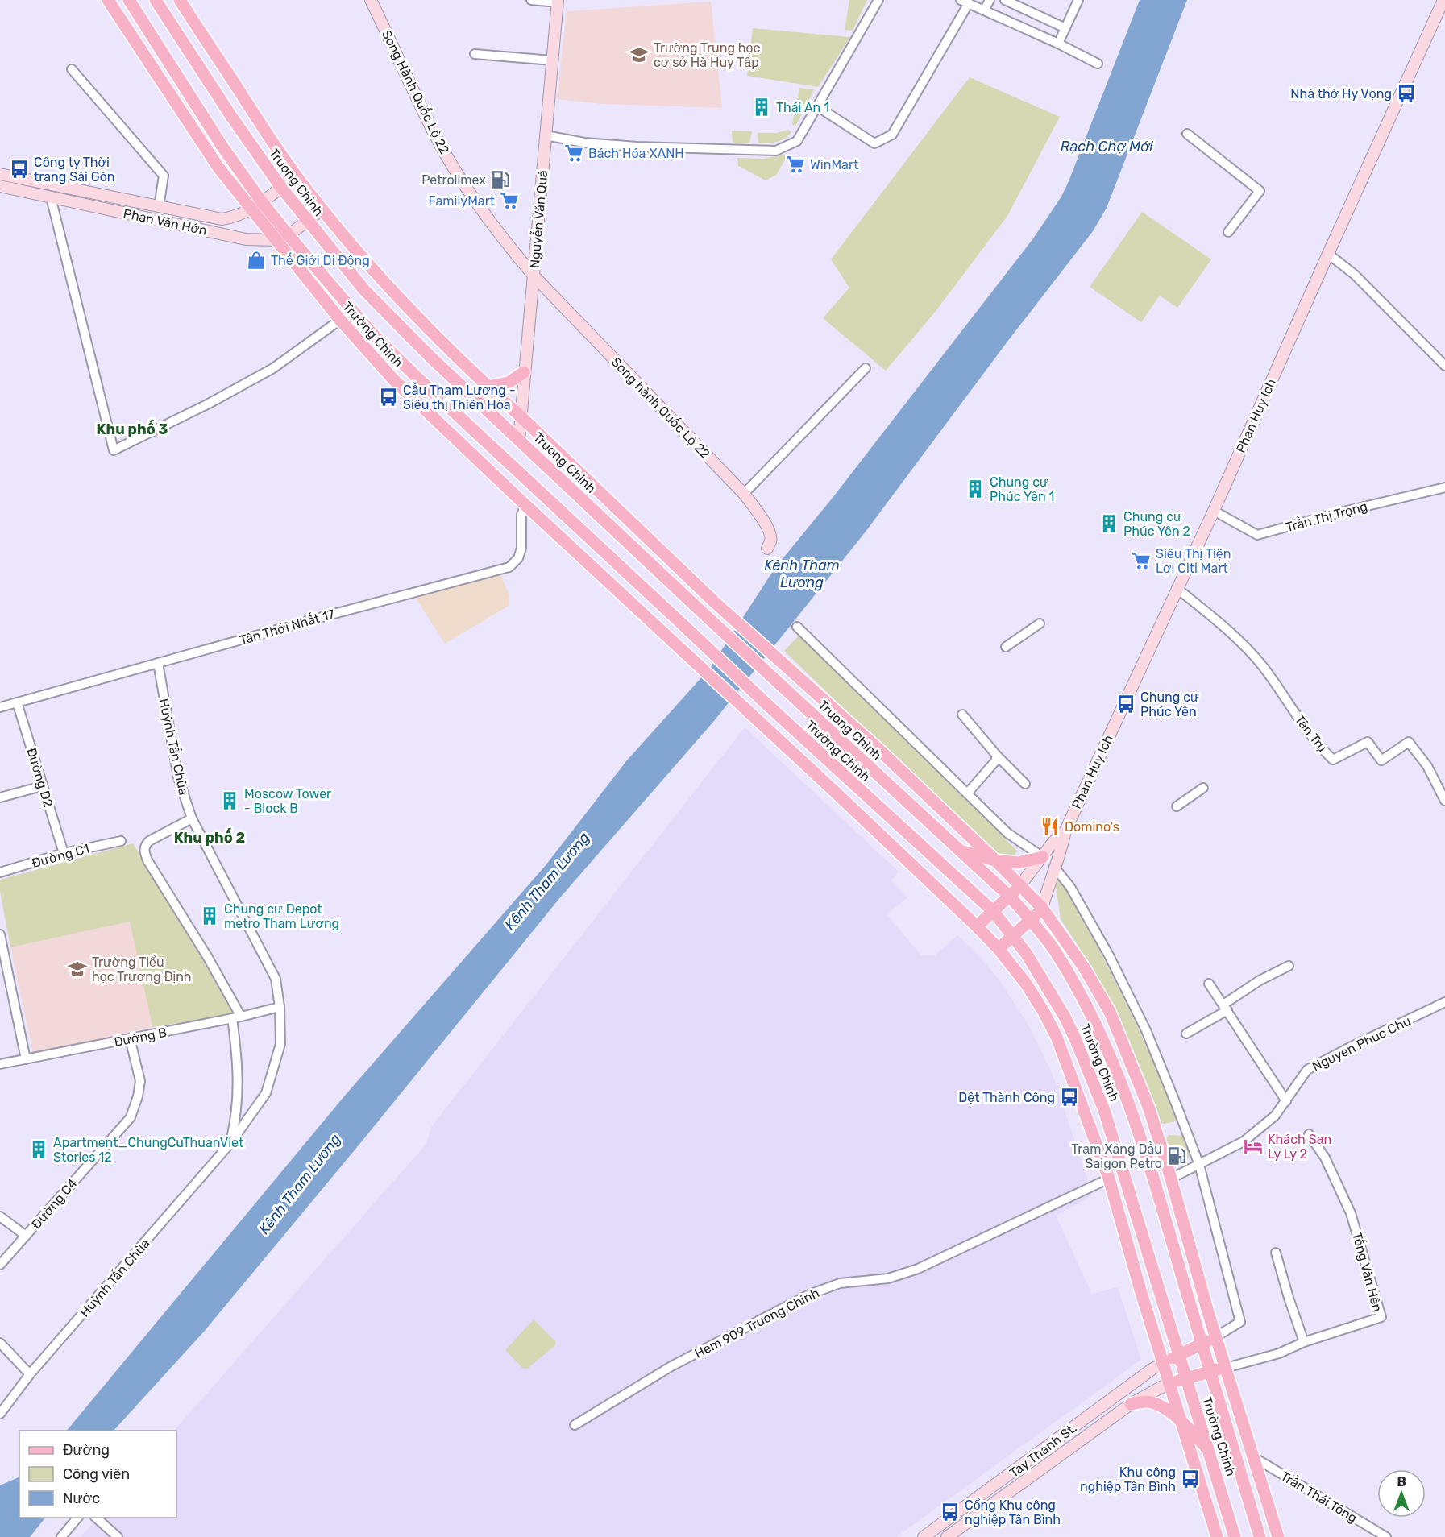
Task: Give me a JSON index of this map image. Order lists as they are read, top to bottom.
{
  "streets": {
    "main road": [
      "Song Hành Quốc Lộ 22",
      "Truong Chinh",
      "Nguyễn Văn Quá",
      "Phan Văn Hớn",
      "Trường Chinh",
      "Song hành Quốc Lộ 22",
      "Phan Huy Ich",
      "Tay Thanh St."
    ],
    "street": [
      "Trần Thị Trọng",
      "Tân Thới Nhất 17",
      "Tân Trụ",
      "Huỳnh Tấn Chùa",
      "Đường D2",
      "Đường C1",
      "Đường B",
      "Nguyen Phuc Chu",
      "Đường C4",
      "Tống Văn Hên",
      "Hem 909 Truong Chinh",
      "Trần Thái Tông"
    ]
  },
  "crossings": [
    ["Song Hành Quốc Lộ 22", "Nguyễn Văn Quá"],
    ["Song Hành Quốc Lộ 22", "Song hành Quốc Lộ 22"],
    ["Truong Chinh", "Nguyễn Văn Quá"],
    ["Truong Chinh", "Phan Văn Hớn"],
    ["Truong Chinh", "Trường Chinh"],
    ["Nguyễn Văn Quá", "Trường Chinh"],
    ["Nguyễn Văn Quá", "Song hành Quốc Lộ 22"],
    ["Phan Văn Hớn", "Trường Chinh"],
    ["Trường Chinh", "Tân Thới Nhất 17"],
    ["Trường Chinh", "Nguyen Phuc Chu"],
    ["Trường Chinh", "Tống Văn Hên"],
    ["Trường Chinh", "Trần Thái Tông"],
    ["Phan Huy Ich", "Trần Thị Trọng"],
    ["Phan Huy Ich", "Tân Trụ"],
    ["Tân Thới Nhất 17", "Huỳnh Tấn Chùa"],
    ["Tân Thới Nhất 17", "Đường D2"],
    ["Huỳnh Tấn Chùa", "Đường B"],
    ["Đường D2", "Đường C1"],
    ["Đường B", "Đường C4"]
  ],
  "districts": ["Khu phố 3", "Khu phố 2"],
  "water": ["Rạch Chợ Mới", "Kênh Tham Lương"],
  "places": {
    "school or university": ["Trường Trung học cơ sở Hà Huy Tập", "Trường Tiểu học Trương Định"],
    "bus stop": [
      "Nhà thờ Hy Vọng",
      "Công ty Thời trang Sài Gòn",
      "Cầu Tham Lương - Siêu thị Thiên Hòa",
      "Chung cư Phúc Yên",
      "Dệt Thành Công",
      "Khu công nghiệp Tân Bình",
      "Cổng Khu công nghiệp Tân Bình"
    ],
    "building": [
      "Thái An 1",
      "Chung cư Phúc Yên 1",
      "Chung cư Phúc Yên 2",
      "Moscow Tower - Block B",
      "Chung cư Depot metro Tham Lương",
      "Apartment_ChungCuThuanViet Stories 12"
    ],
    "supermarket": [
      "Bách Hóa XANH",
      "WinMart",
      "FamilyMart",
      "Siêu Thị Tiện Lợi Citi Mart"
    ],
    "fuel station": ["Petrolimex", "Trạm Xăng Dầu Saigon Petro"],
    "shop": ["Thế Giới Di Động"],
    "restaurant": ["Domino's"],
    "hotel": ["Khách Sạn Ly Ly 2"]
  },
  "legend": ["Đường", "Công viên", "Nước"],
  "north": "top"
}
